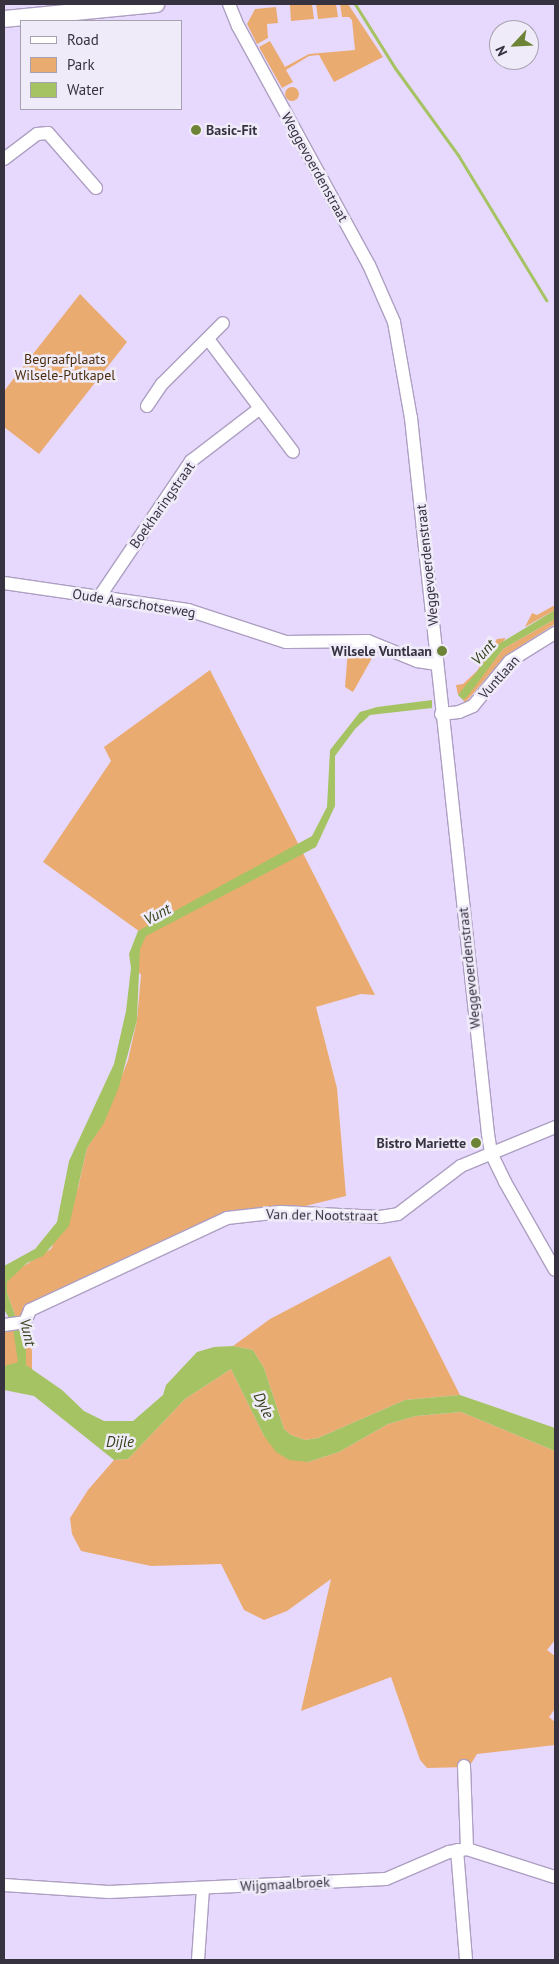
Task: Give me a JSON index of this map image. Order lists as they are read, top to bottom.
{
  "streets": {
    "street": [
      "Weggevoerdenstraat",
      "Boekharingstraat",
      "Oude Aarschotseweg",
      "Vuntlaan",
      "Van der Nootstraat",
      "Wijgmaalbroek"
    ]
  },
  "crossings": [
    ["Weggevoerdenstraat", "Oude Aarschotseweg"],
    ["Weggevoerdenstraat", "Vuntlaan"],
    ["Weggevoerdenstraat", "Van der Nootstraat"],
    ["Boekharingstraat", "Oude Aarschotseweg"]
  ],
  "water": ["Vunt", "Dyle", "Dijle"],
  "parks": ["Begraafplaats Wilsele-Putkapel"],
  "places": ["Basic-Fit", "Wilsele Vuntlaan", "Bistro Mariette"],
  "legend": ["Road", "Park", "Water"],
  "north": "bottom left"
}
